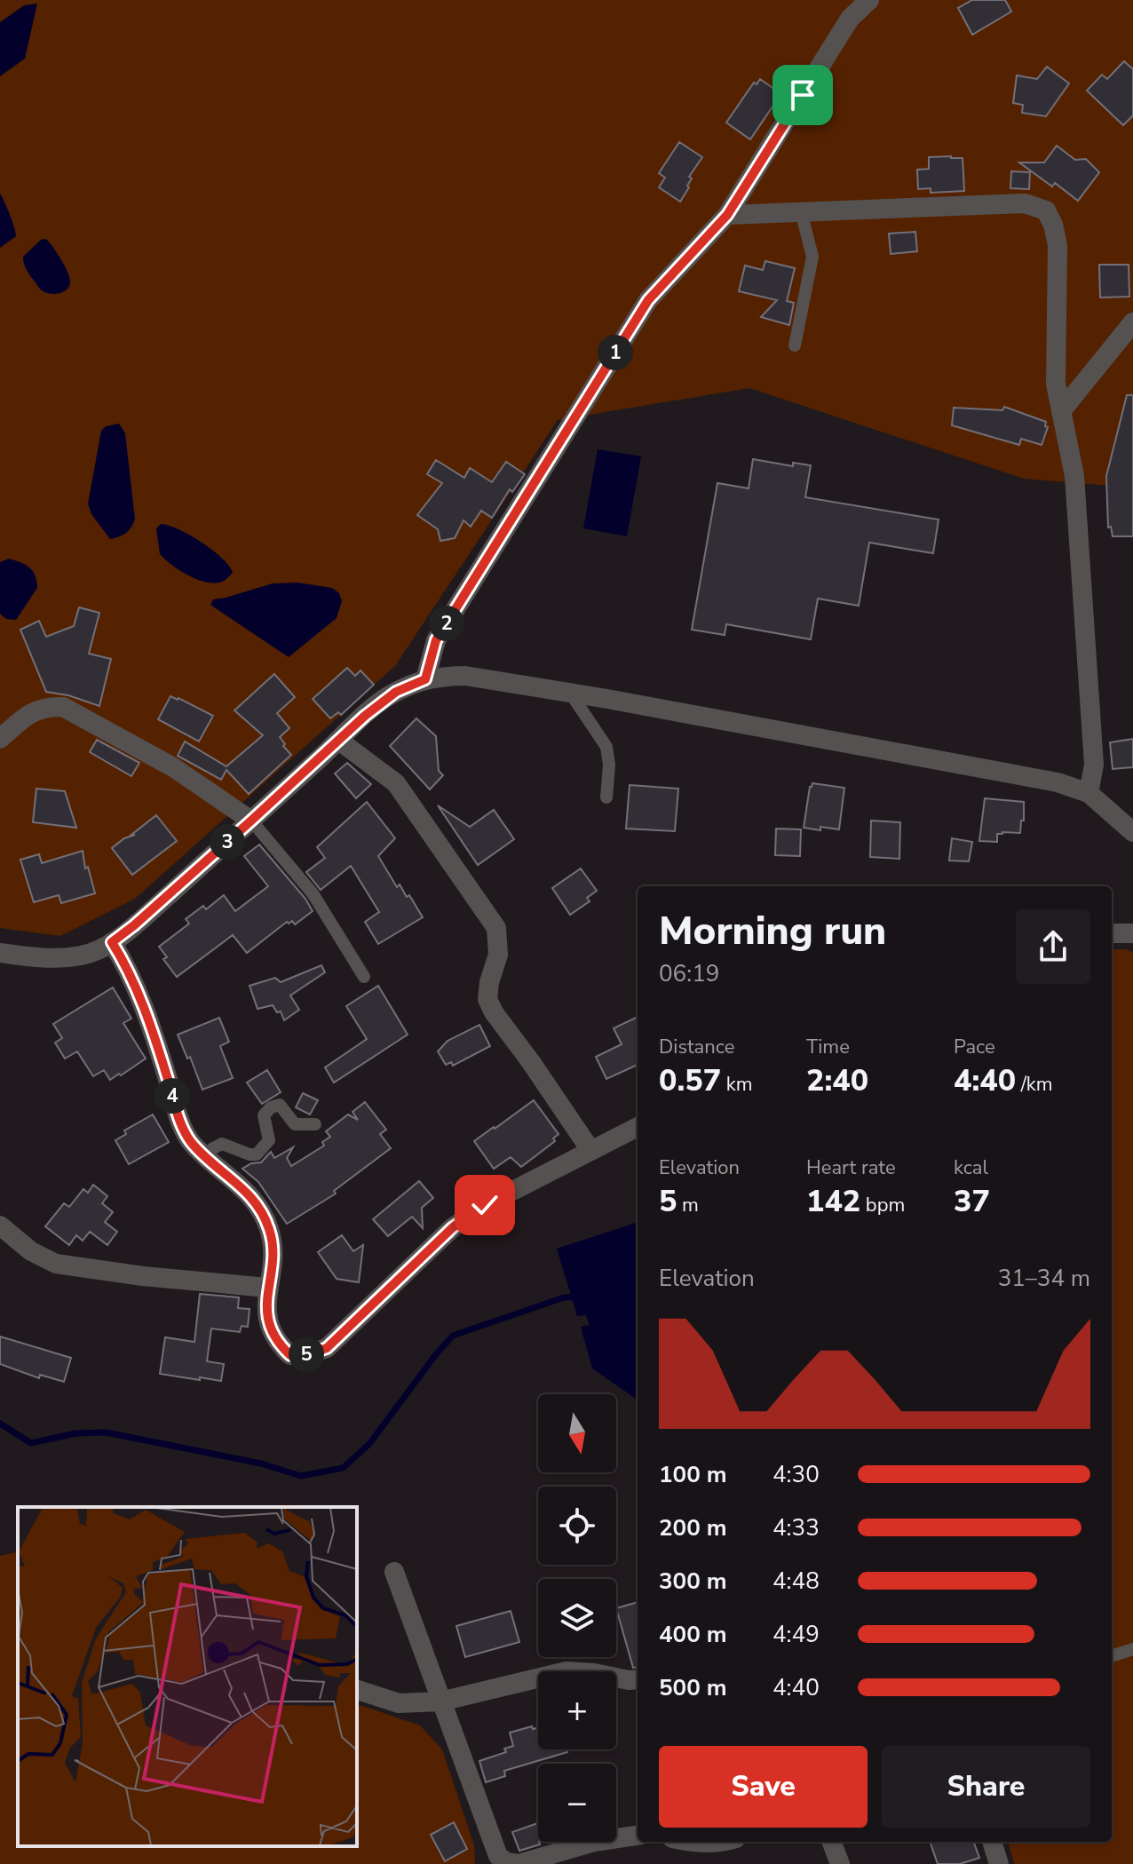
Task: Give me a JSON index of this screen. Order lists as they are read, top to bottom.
{
  "north": "bottom",
  "page": {
    "pins": [
      "1",
      "2",
      "3",
      "4",
      "5"
    ],
    "heading": ["Morning run", "06:19"],
    "stats": [
      ["Distance", "0.57 km"],
      ["Time", "2:40"],
      ["Pace", "4:40 /km"],
      ["Elevation", "5 m"],
      ["Heart rate", "142 bpm"],
      ["kcal", "37"]
    ],
    "chart": ["Elevation", "31–34 m"],
    "map_buttons": ["+", "−"],
    "list": [
      {
        "name": "100 m",
        "note": "4:30"
      },
      {
        "name": "200 m",
        "note": "4:33"
      },
      {
        "name": "300 m",
        "note": "4:48"
      },
      {
        "name": "400 m",
        "note": "4:49"
      },
      {
        "name": "500 m",
        "note": "4:40"
      }
    ],
    "buttons": ["Save", "Share"]
  }
}
